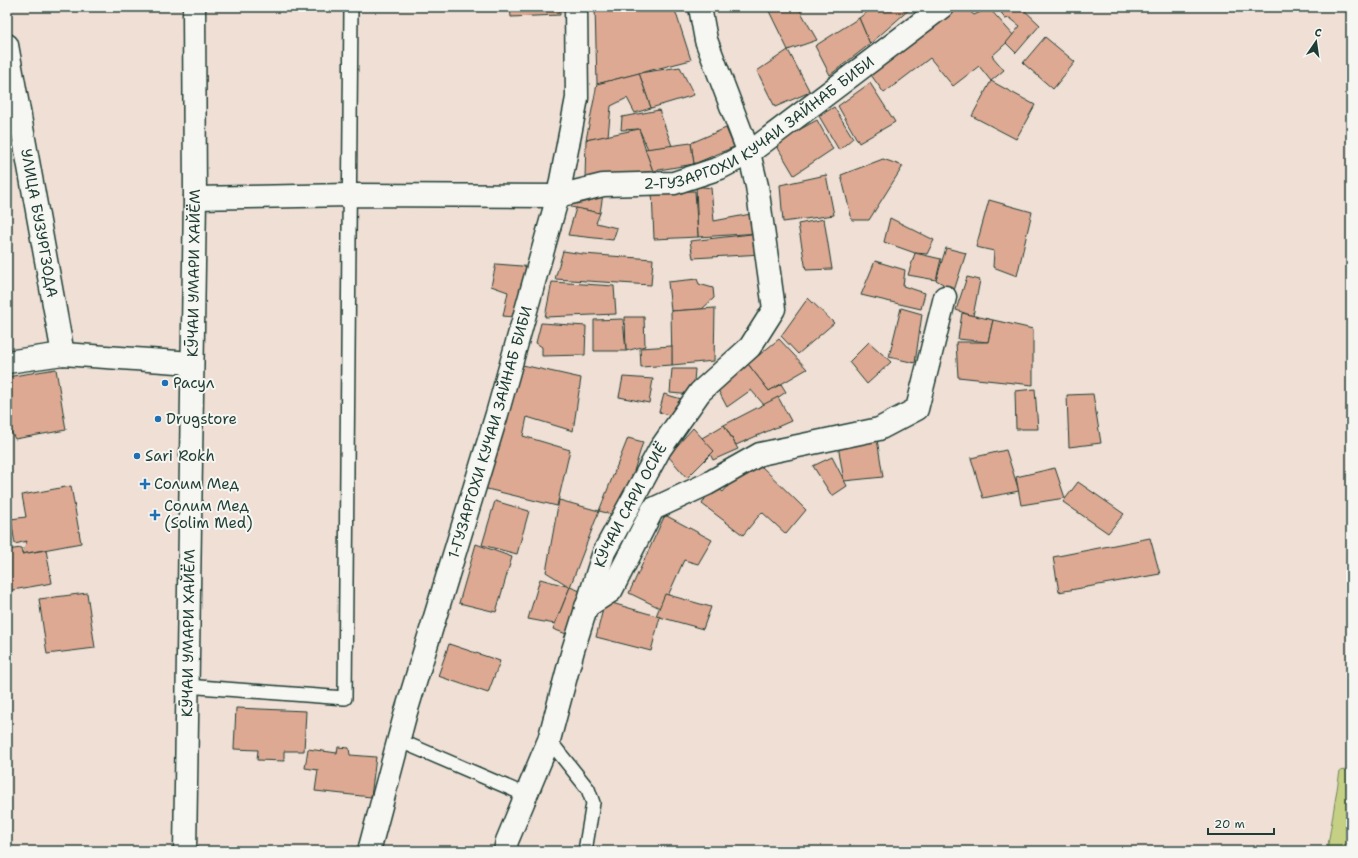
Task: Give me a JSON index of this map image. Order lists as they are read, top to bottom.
{
  "streets": {
    "street": [
      "2-ГУЗАРГОХИ КУЧАИ ЗАЙНАБ БИБИ",
      "УЛИЦА БУЗУРГЗОДА",
      "КӮЧАИ УМАРИ ХАЙЁМ",
      "1-ГУЗАРГОХИ КУЧАИ ЗАЙНАБ БИБИ",
      "КӮЧАИ САРИ ОСИЁ"
    ]
  },
  "crossings": [
    ["2-ГУЗАРГОХИ КУЧАИ ЗАЙНАБ БИБИ", "КӮЧАИ УМАРИ ХАЙЁМ"],
    ["2-ГУЗАРГОХИ КУЧАИ ЗАЙНАБ БИБИ", "1-ГУЗАРГОХИ КУЧАИ ЗАЙНАБ БИБИ"],
    ["2-ГУЗАРГОХИ КУЧАИ ЗАЙНАБ БИБИ", "КӮЧАИ САРИ ОСИЁ"]
  ],
  "places": {
    "other": ["Расул", "Drugstore", "Sari Rokh"],
    "health": ["Солим Мед", "Солим Мед (Solim Med)"]
  },
  "scale_bar": "20 m",
  "north": "top"
}
